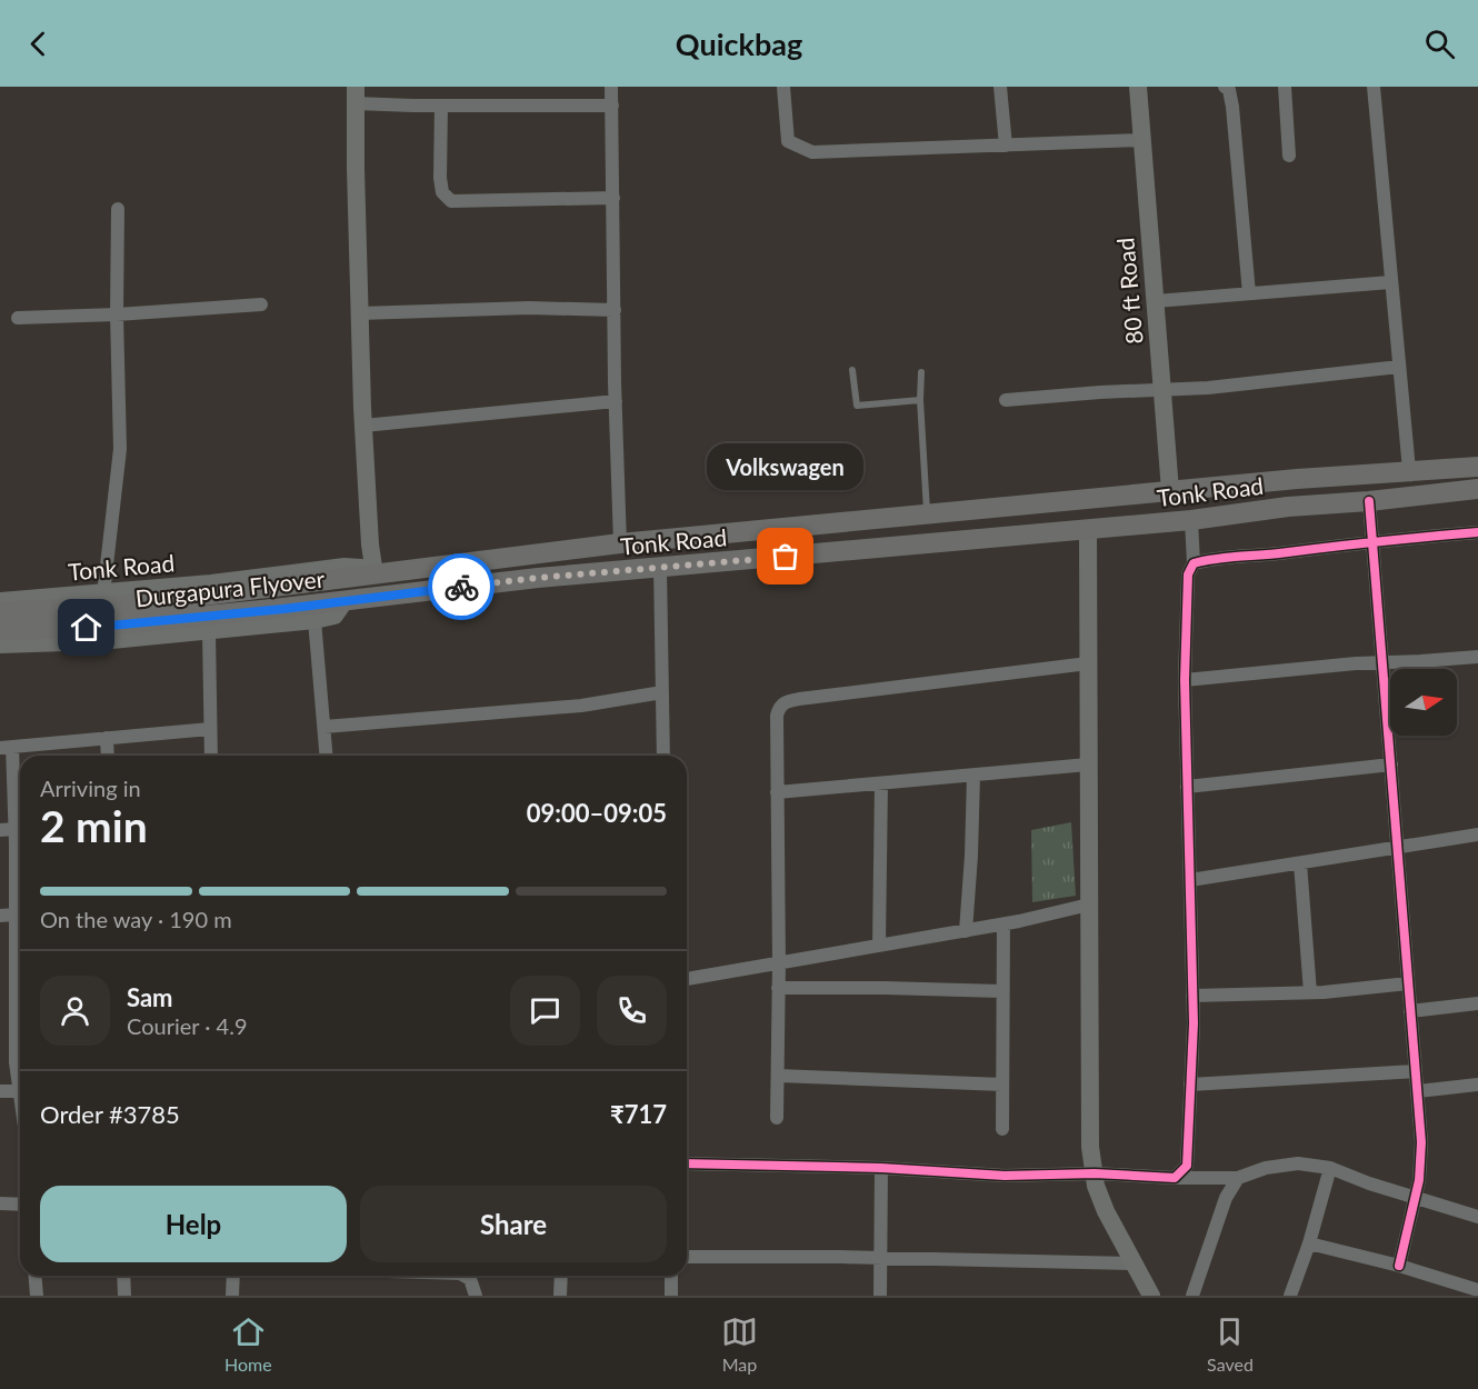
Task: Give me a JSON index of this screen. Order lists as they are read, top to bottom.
{
  "streets": {
    "main road": ["Tonk Road", "Durgapura Flyover"],
    "street": ["80 ft Road"]
  },
  "crossings": [
    ["80 ft Road", "Tonk Road"],
    ["Tonk Road", "Durgapura Flyover"]
  ],
  "places": ["Volkswagen"],
  "north": "right",
  "page": {
    "header": "Quickbag",
    "bubble": "Volkswagen",
    "heading": ["2 min", "Arriving in", "09:00–09:05"],
    "panel": [
      "Sam",
      "Courier · 4.9",
      "Order #3785",
      "₹717"
    ],
    "bar": "On the way · 190 m",
    "buttons": ["Help", "Share"],
    "tabs": ["Home", "Map", "Saved"]
  }
}
